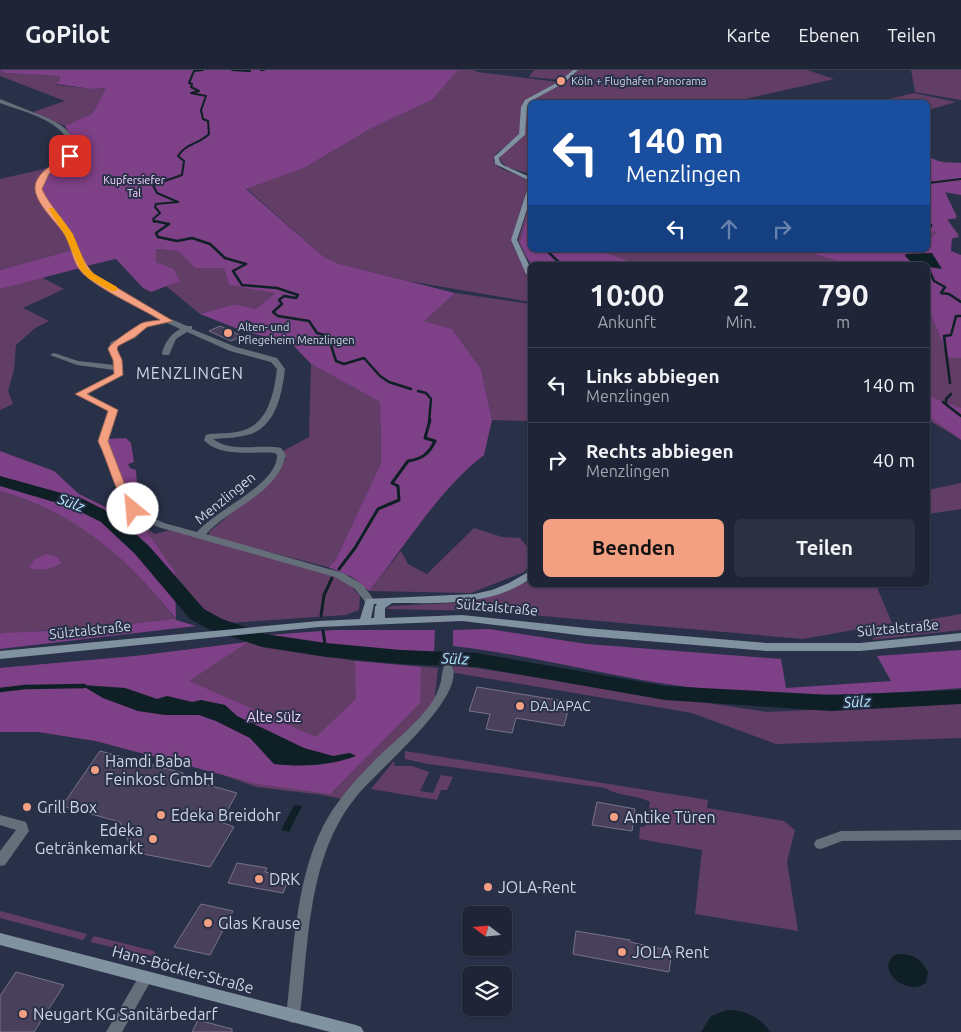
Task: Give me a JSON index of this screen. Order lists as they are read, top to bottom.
{
  "streets": {
    "street": ["Menzlingen", "Sülztalstraße", "Hans-Böckler-Straße"]
  },
  "districts": ["MENZLINGEN"],
  "water": ["Sülz"],
  "parks": ["Kupfersiefer Tal", "Alte Sülz"],
  "places": [
    "Köln + Flughafen Panorama",
    "Alten- und Pflegeheim Menzlingen",
    "DAJAPAC",
    "Hamdi Baba Feinkost GmbH",
    "Grill Box",
    "Edeka Breidohr",
    "Antike Türen",
    "Edeka Getränkemarkt",
    "DRK",
    "JOLA-Rent",
    "Glas Krause",
    "JOLA Rent",
    "Neugart KG Sanitärbedarf"
  ],
  "north": "left",
  "page": {
    "header": "GoPilot",
    "nav": ["Karte", "Ebenen", "Teilen"],
    "turn": ["140 m", "Menzlingen"],
    "eta": [
      "10:00",
      "Ankunft",
      "2",
      "Min.",
      "790",
      "m"
    ],
    "list": [
      {
        "name": "Links abbiegen",
        "note": "Menzlingen",
        "value": "140 m"
      },
      {
        "name": "Rechts abbiegen",
        "note": "Menzlingen",
        "value": "40 m"
      }
    ],
    "buttons": ["Beenden", "Teilen"]
  }
}
